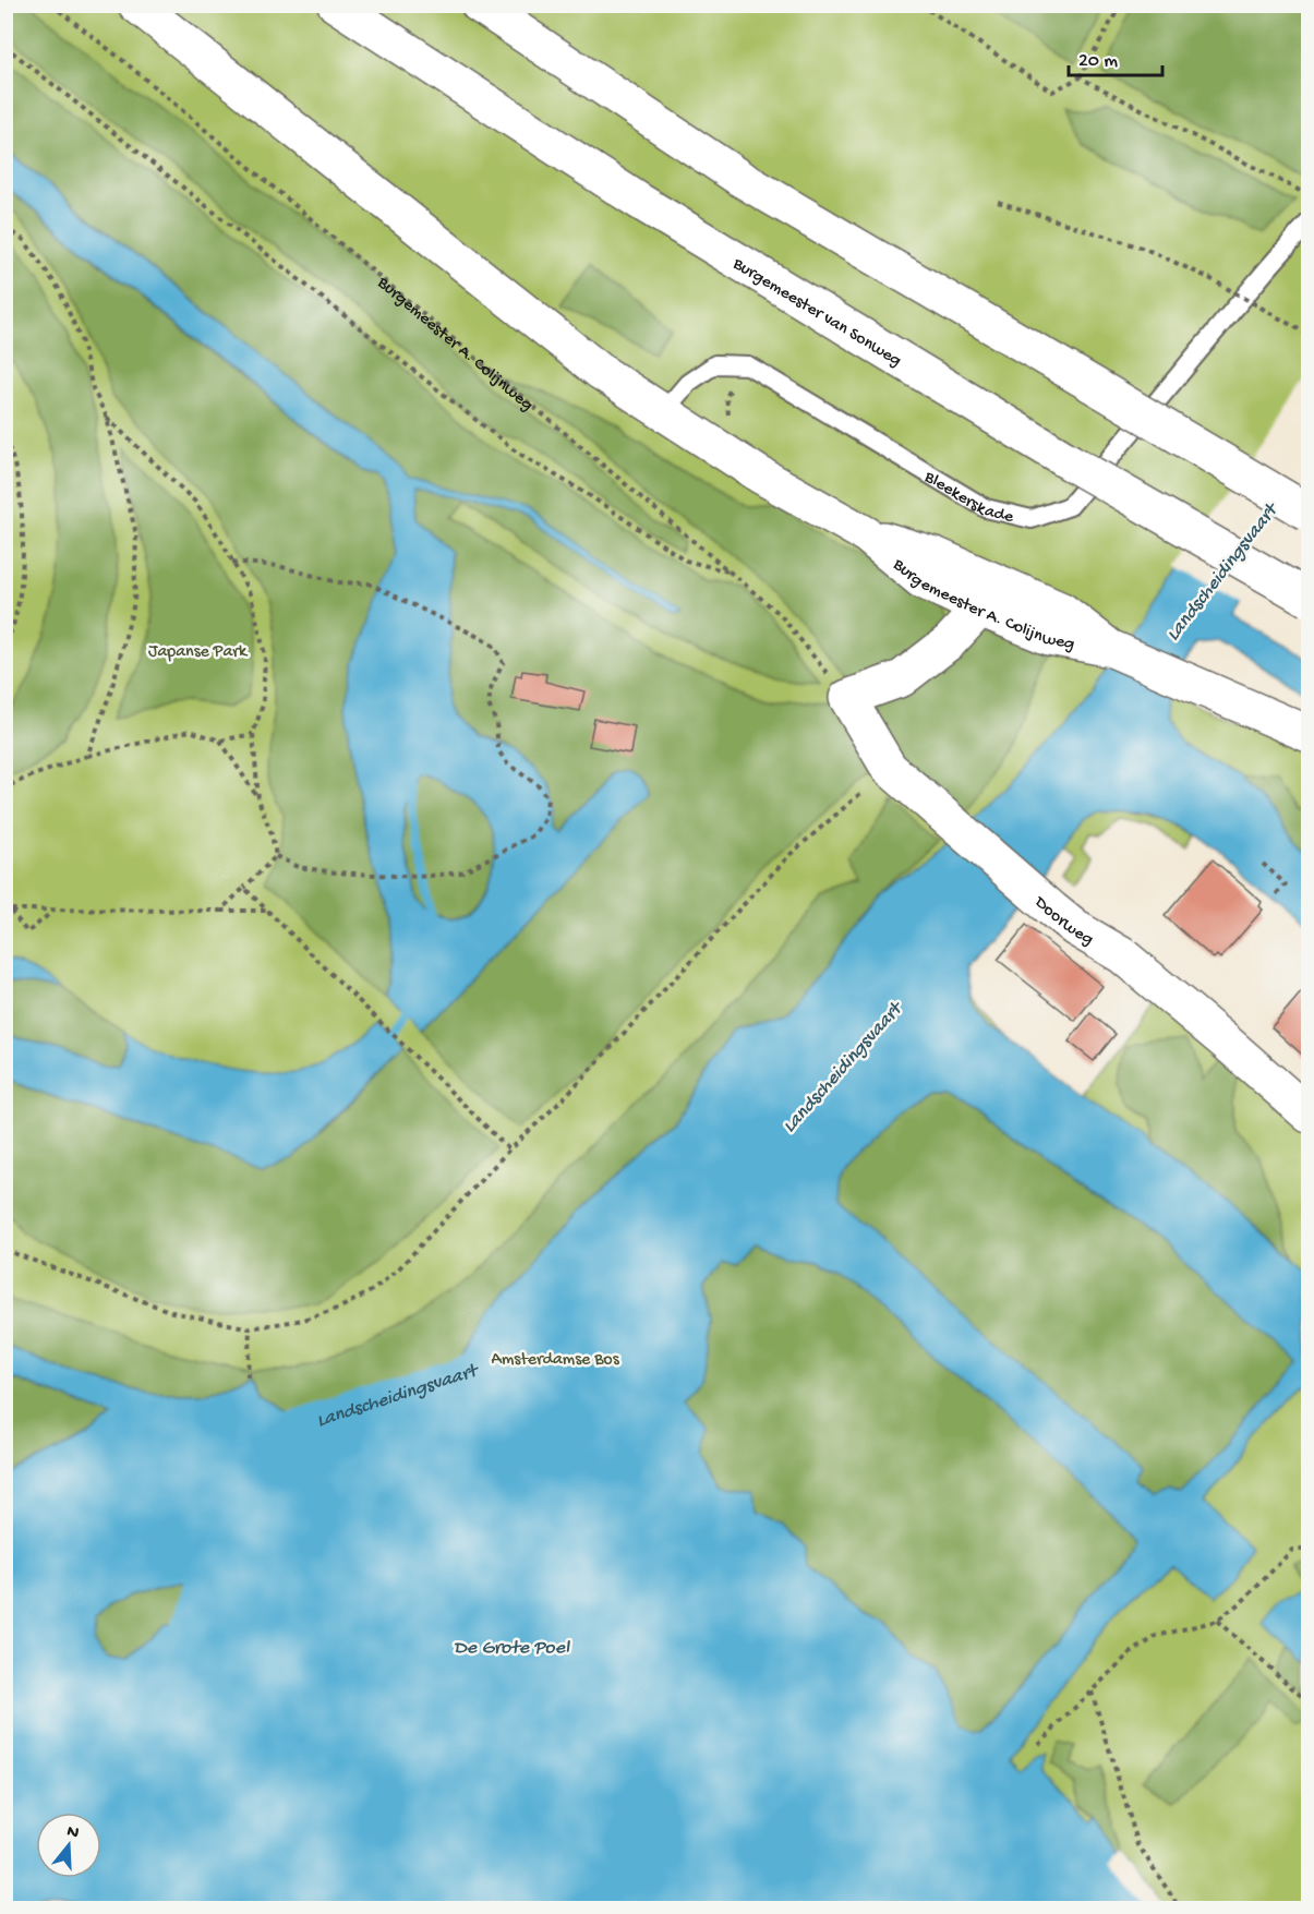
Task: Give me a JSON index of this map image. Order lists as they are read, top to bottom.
{
  "streets": {
    "main road": ["Burgemeester van Sonweg", "Burgemeester A. Colijnweg", "Doorweg"],
    "lane": ["Bleekerskade"]
  },
  "crossings": [
    ["Burgemeester A. Colijnweg", "Bleekerskade"],
    ["Burgemeester A. Colijnweg", "Doorweg"]
  ],
  "water": ["Landscheidingsvaart", "De Grote Poel"],
  "parks": ["Japanse Park", "Amsterdamse Bos"],
  "scale_bar": "20 m",
  "north": "top"
}
